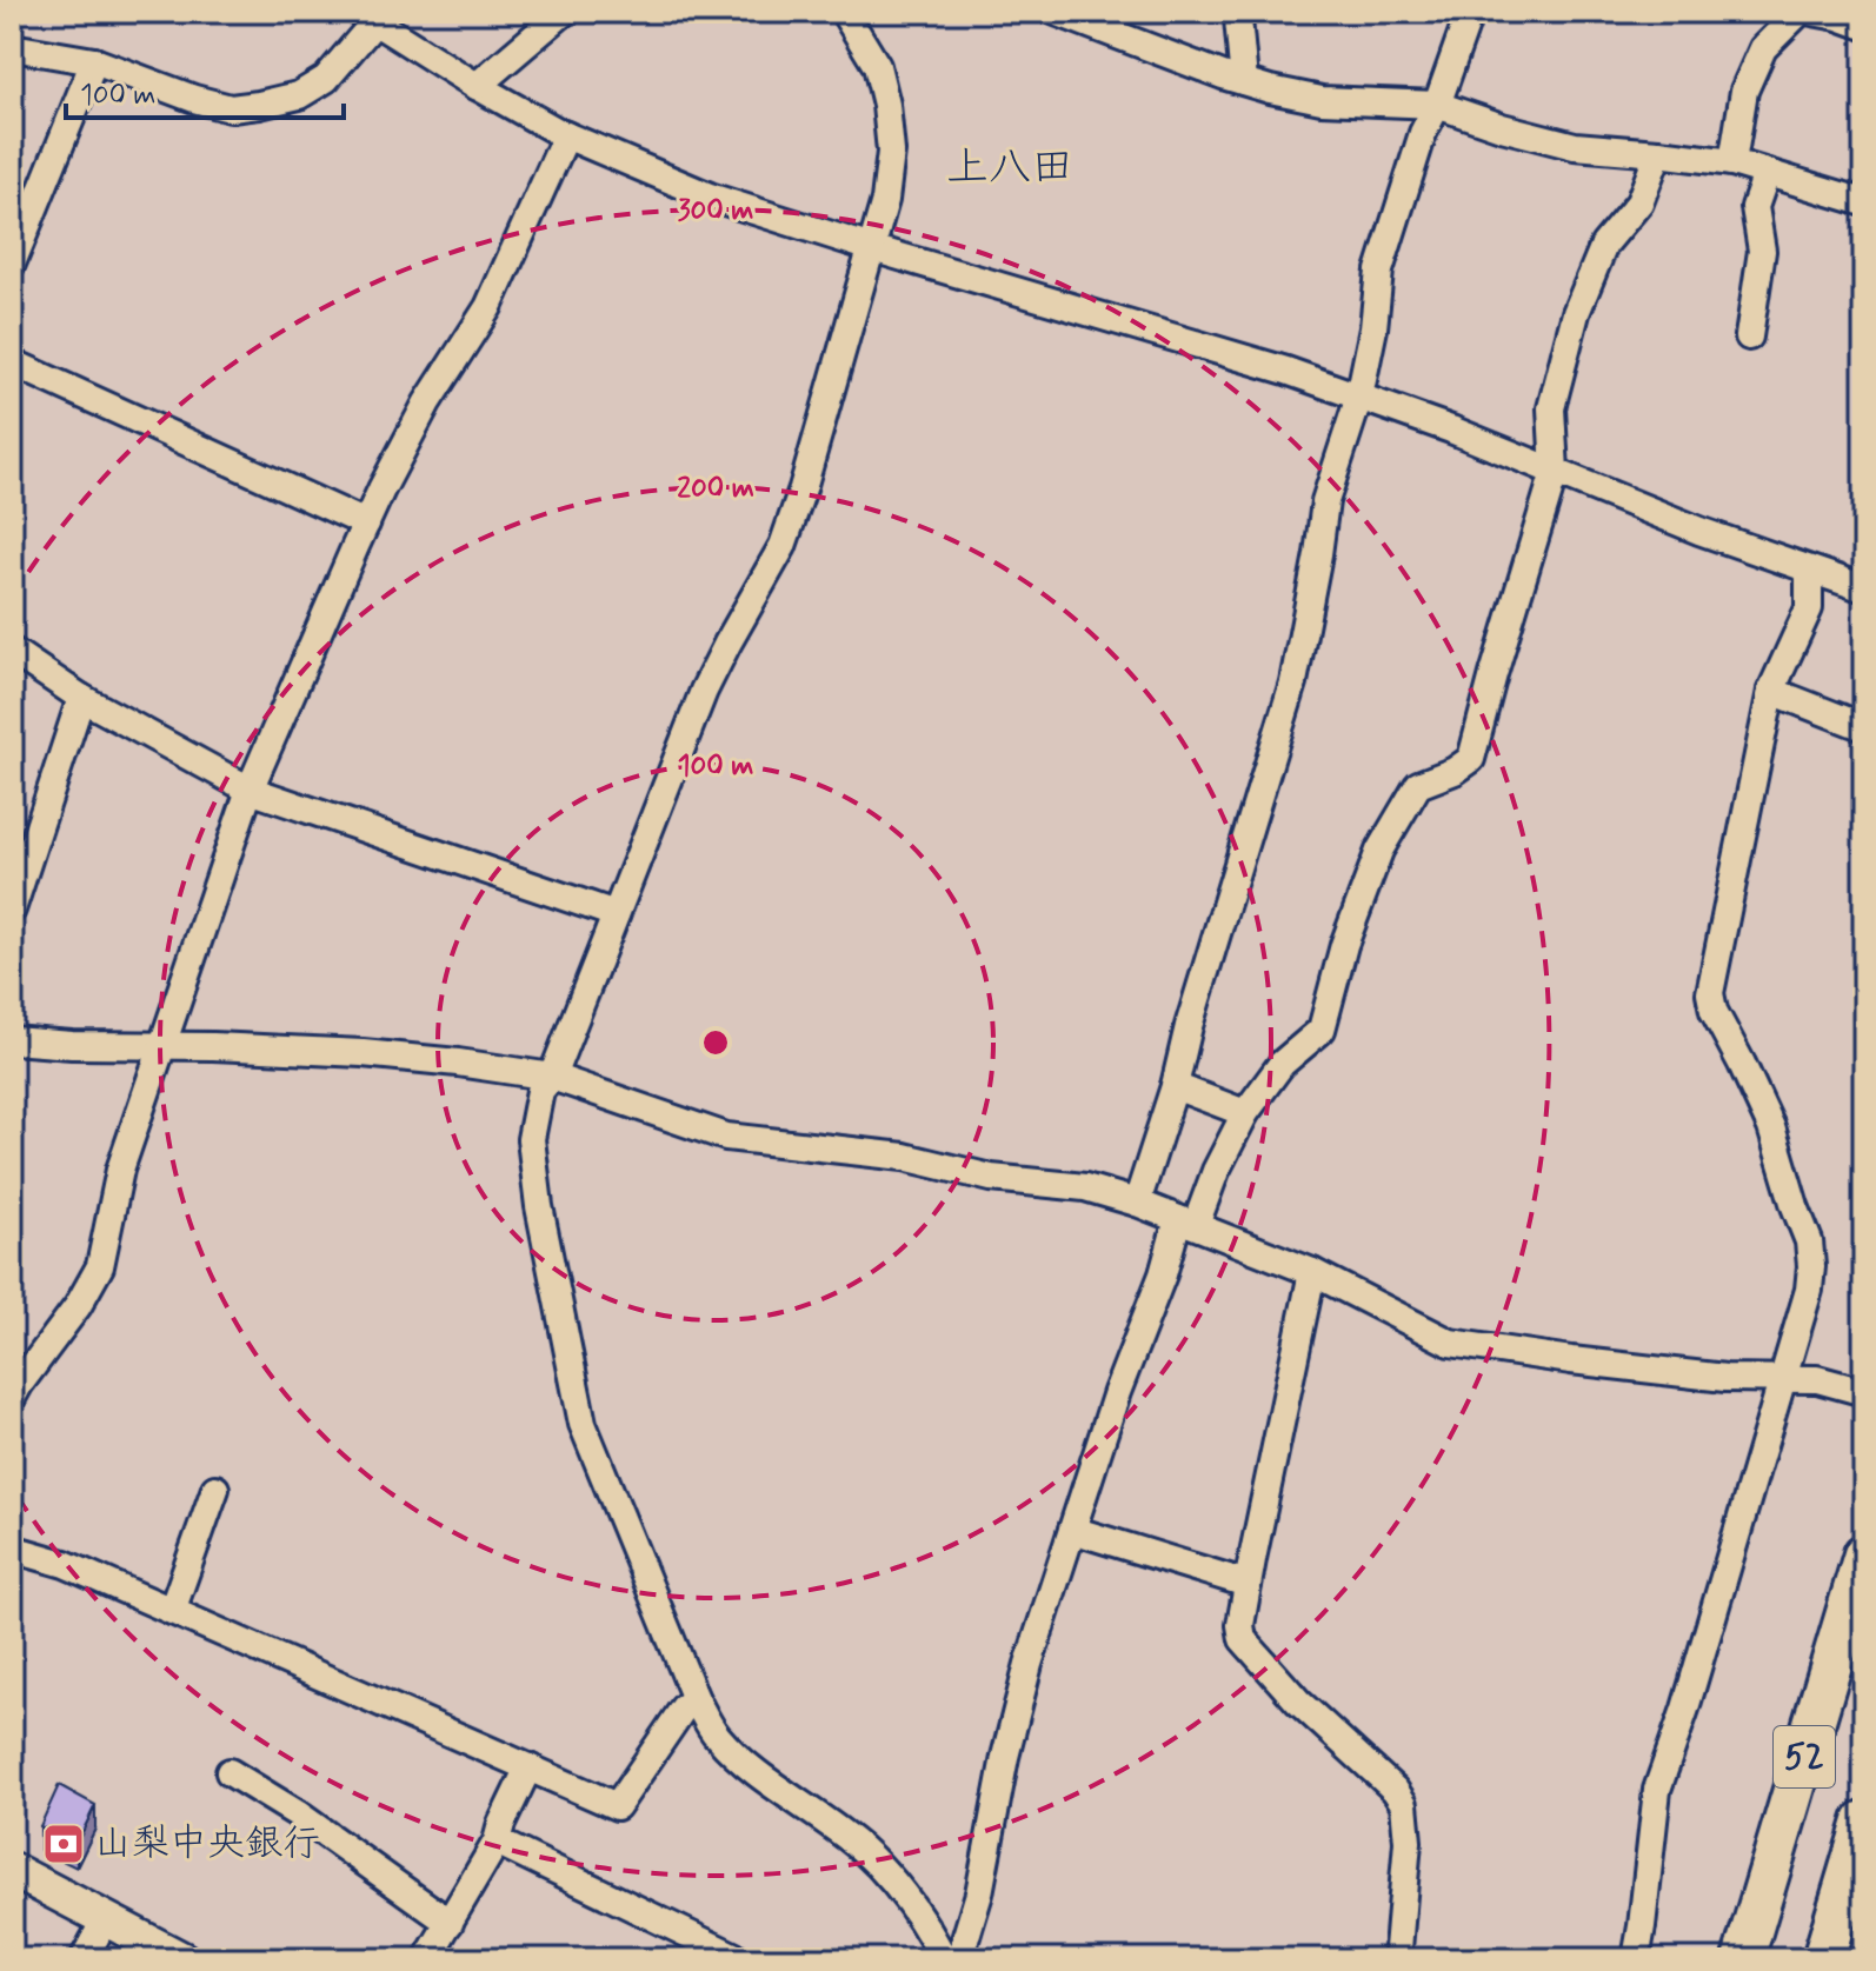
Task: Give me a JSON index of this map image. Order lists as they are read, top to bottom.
{
  "streets": {
    "highway": ["52"]
  },
  "districts": ["上八田"],
  "places": {
    "bank": ["山梨中央銀行"]
  },
  "scale_bar": "100 m",
  "rings": ["300 m", "200 m", "100 m"]
}
